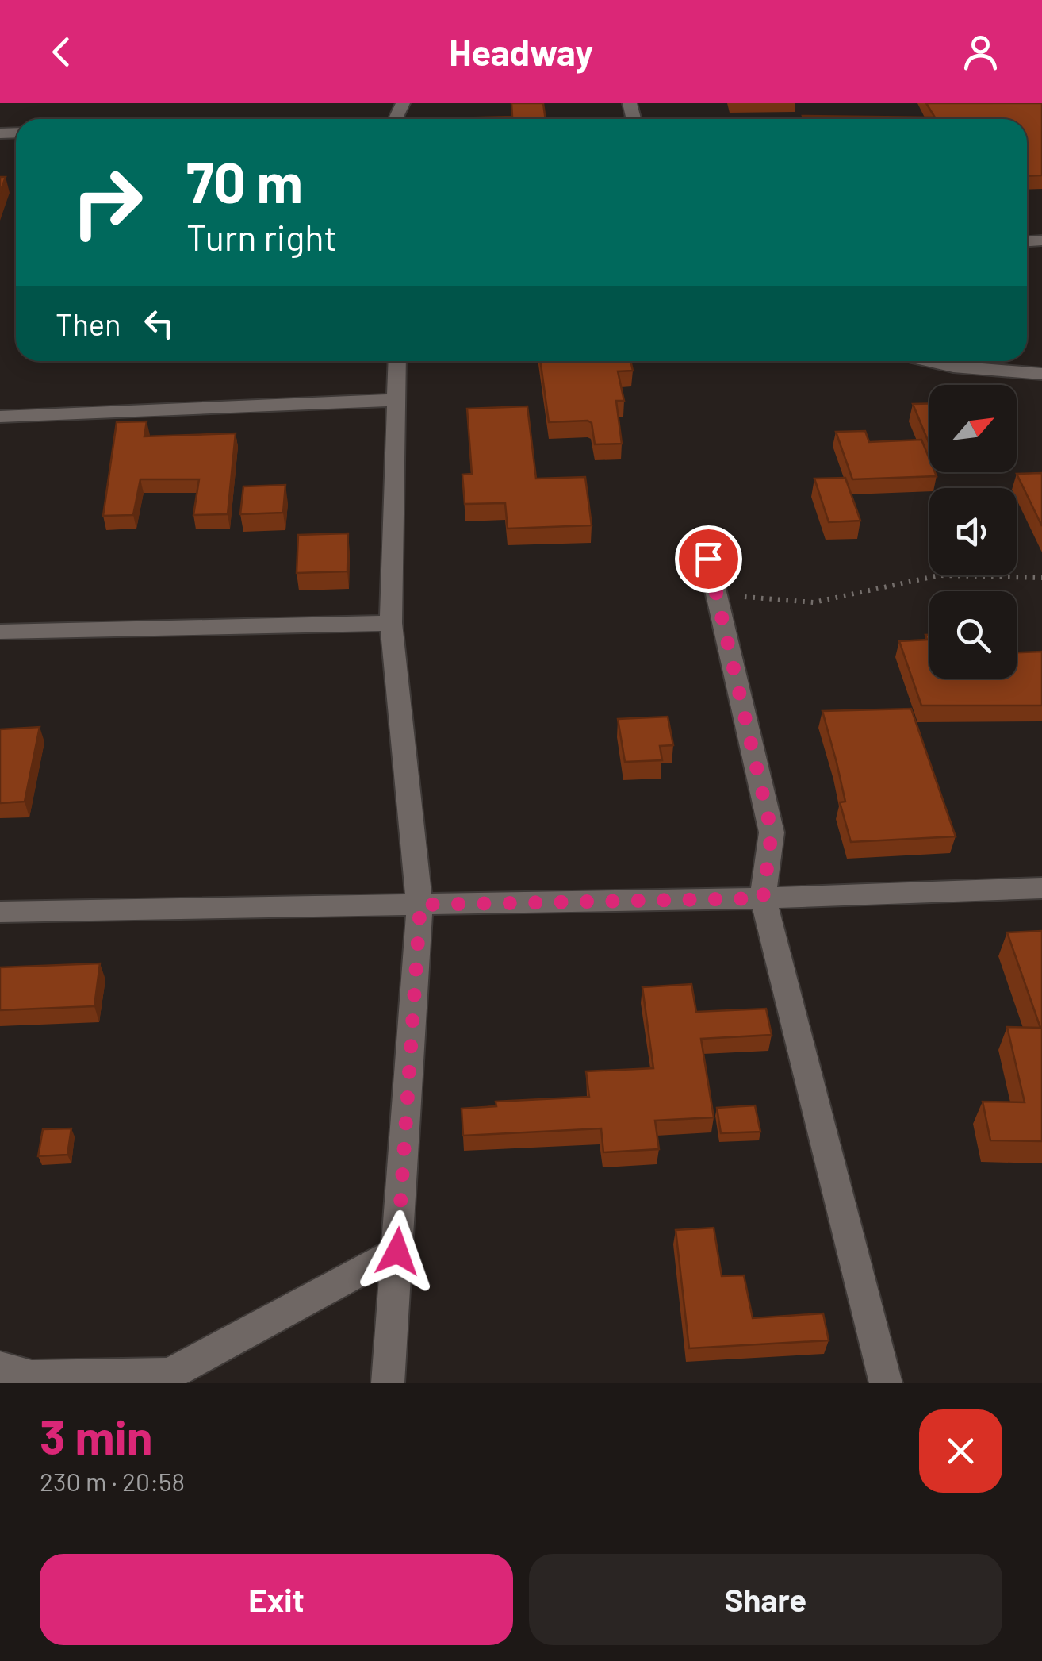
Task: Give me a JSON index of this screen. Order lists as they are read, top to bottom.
{
  "north": "top right",
  "page": {
    "header": "Headway",
    "turn": ["70 m", "Turn right"],
    "then": "Then",
    "heading": ["3 min", "230 m · 20:58"],
    "buttons": ["Exit", "Share"]
  }
}
